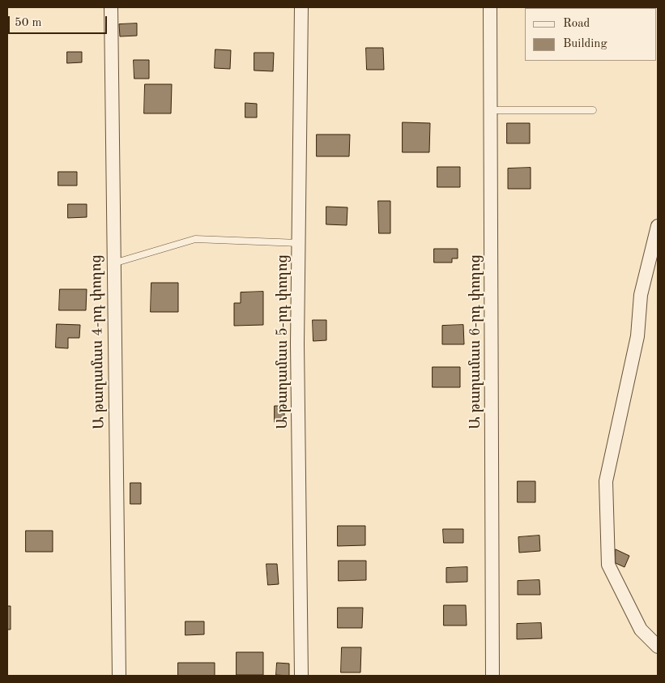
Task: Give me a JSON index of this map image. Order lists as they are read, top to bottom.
{
  "streets": {
    "street": ["Ա թաղամաս 4-րդ փողոց", "Ա թաղամաս 5-րդ փողոց", "Ա թաղամաս 6-րդ փողոց"]
  },
  "legend": ["Road", "Building"],
  "scale_bar": "50 m"
}
